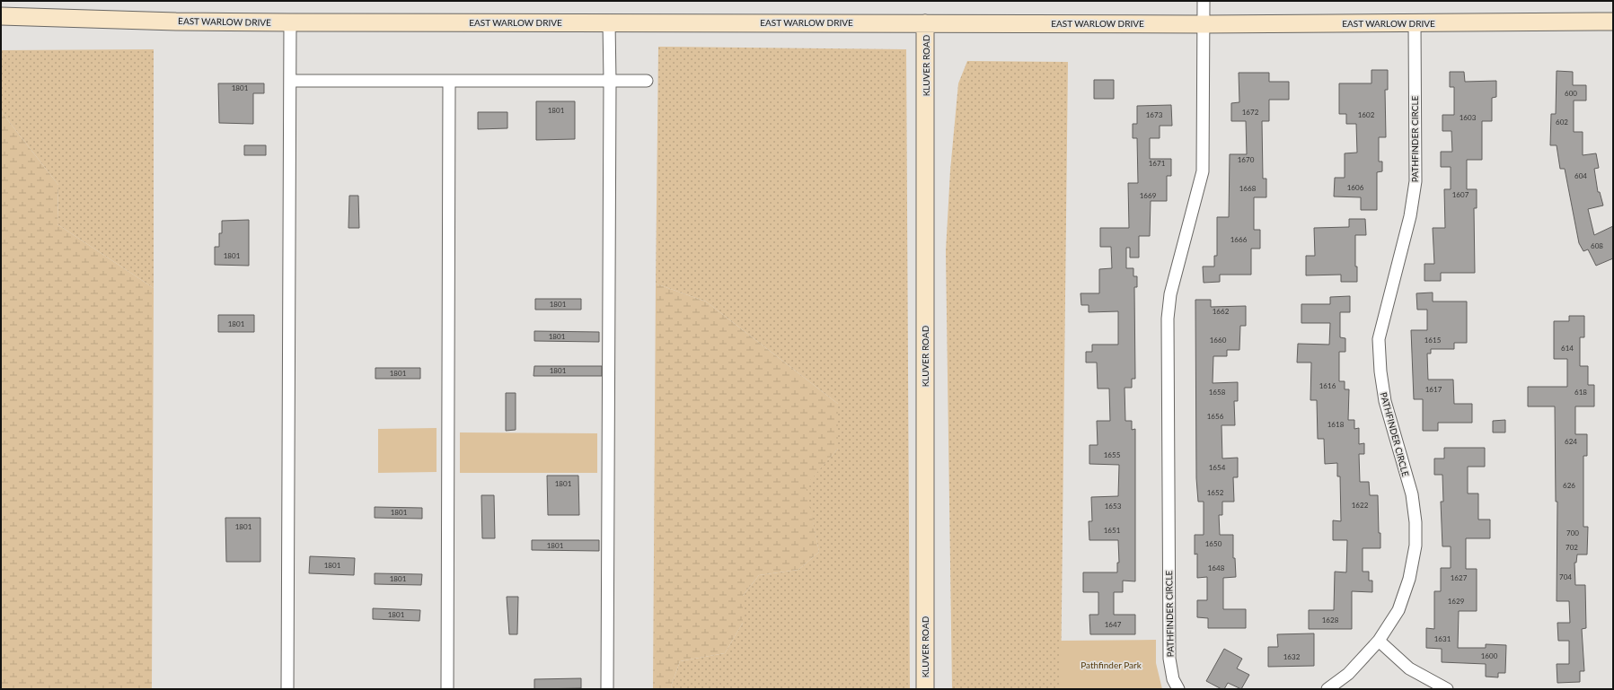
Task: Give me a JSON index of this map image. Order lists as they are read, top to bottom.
{
  "streets": {
    "street": ["EAST WARLOW DRIVE", "KLUVER ROAD", "PATHFINDER CIRCLE"]
  },
  "crossings": [
    ["EAST WARLOW DRIVE", "KLUVER ROAD"],
    ["EAST WARLOW DRIVE", "PATHFINDER CIRCLE"]
  ],
  "parks": ["Pathfinder Park"],
  "house_numbers": [
    "1801",
    "600",
    "1801",
    "1672",
    "1673",
    "1602",
    "1603",
    "602",
    "1670",
    "1671",
    "604",
    "1606",
    "1668",
    "1607",
    "1669",
    "1666",
    "608",
    "1801",
    "1801",
    "1662",
    "1801",
    "1801",
    "1660",
    "1615",
    "614",
    "1801",
    "1801",
    "1616",
    "1617",
    "1658",
    "618",
    "1656",
    "1618",
    "624",
    "1655",
    "1654",
    "1801",
    "626",
    "1652",
    "1622",
    "1653",
    "1801",
    "1801",
    "1651",
    "700",
    "1650",
    "1801",
    "702",
    "1801",
    "1648",
    "704",
    "1627",
    "1801",
    "1629",
    "1801",
    "1628",
    "1647",
    "1631",
    "1600",
    "1632"
  ]
}
